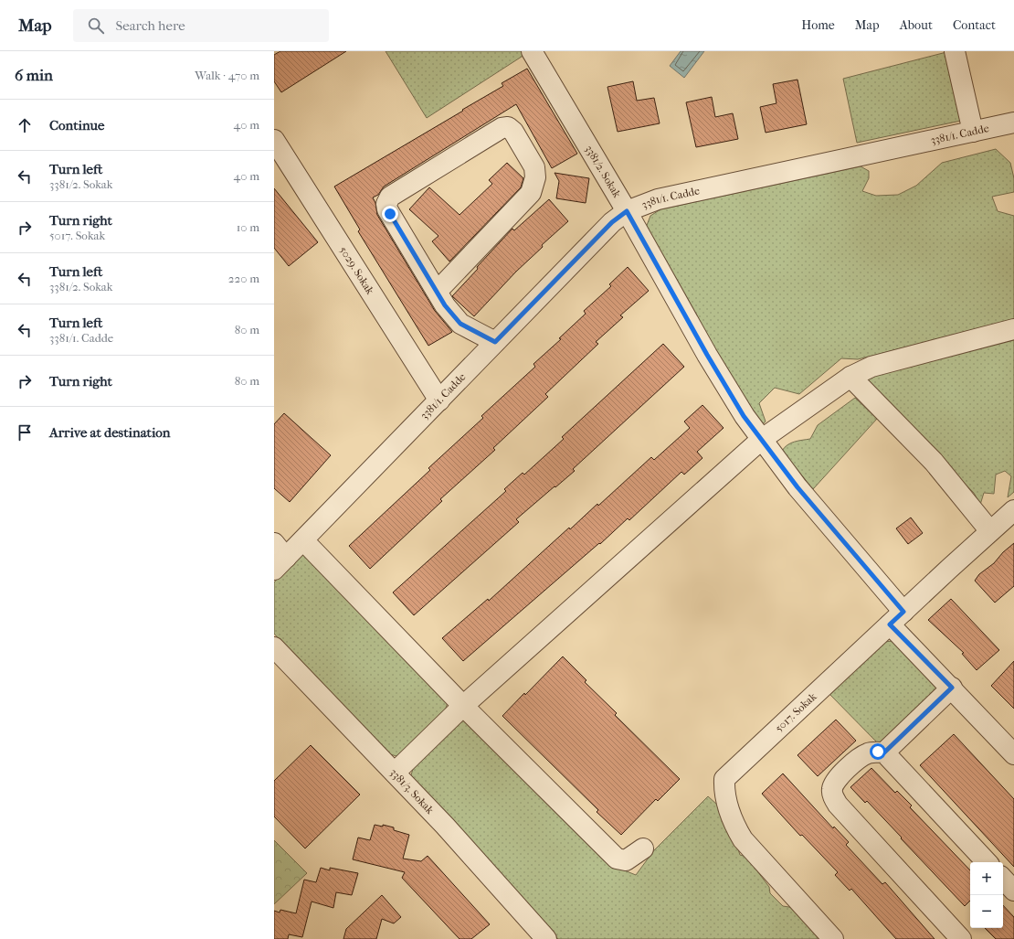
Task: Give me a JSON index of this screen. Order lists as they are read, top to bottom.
{
  "streets": {
    "street": [
      "3381/1. Cadde",
      "3381/2. Sokak",
      "5029. Sokak",
      "5017. Sokak",
      "3381/3. Sokak"
    ]
  },
  "crossings": [
    ["3381/1. Cadde", "3381/2. Sokak"],
    ["3381/1. Cadde", "5029. Sokak"],
    ["3381/2. Sokak", "5017. Sokak"]
  ],
  "page": {
    "header": "Map",
    "search": "Search here",
    "nav": [
      "Home",
      "Map",
      "About",
      "Contact"
    ],
    "heading": ["6 min", "Walk · 470 m"],
    "list": [
      ["Continue", "40 m"],
      ["Turn left", "3381/2. Sokak", "40 m"],
      ["Turn right", "5017. Sokak", "10 m"],
      ["Turn left", "3381/2. Sokak", "220 m"],
      ["Turn left", "3381/1. Cadde", "80 m"],
      ["Turn right", "80 m"],
      "Arrive at destination"
    ],
    "map_buttons": ["+", "−"]
  }
}
